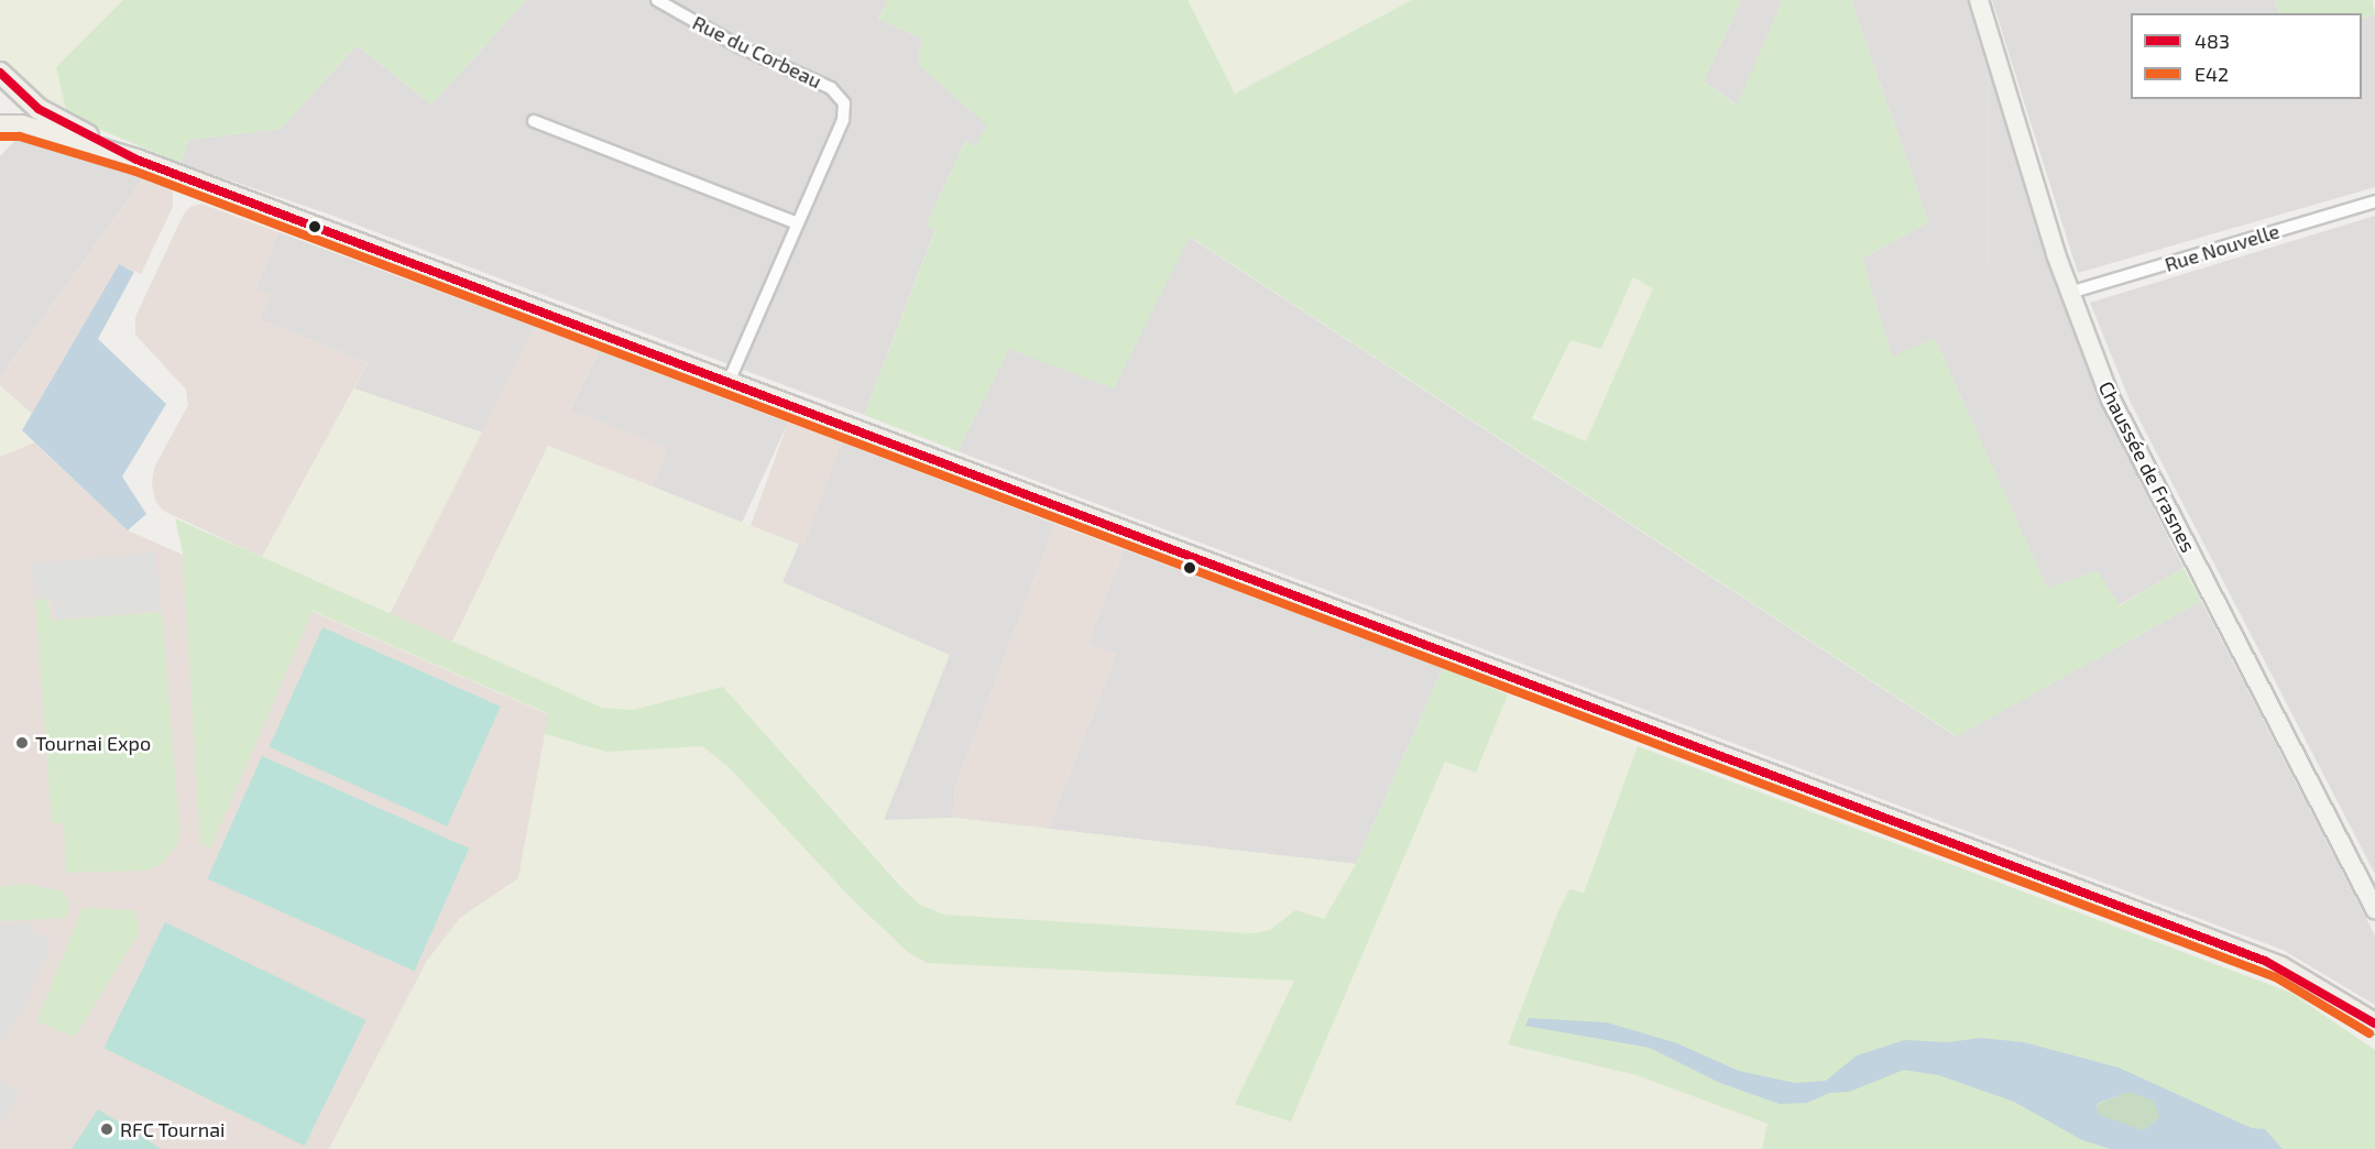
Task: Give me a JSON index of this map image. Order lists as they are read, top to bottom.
{
  "streets": {
    "main road": ["Chaussée de Frasnes"],
    "street": ["Rue du Corbeau", "Rue Nouvelle"]
  },
  "crossings": [
    ["Rue Nouvelle", "Chaussée de Frasnes"]
  ],
  "places": ["Tournai Expo", "RFC Tournai"],
  "lines": ["transit line 483", "transit line E42"],
  "legend": ["483", "E42"]
}
